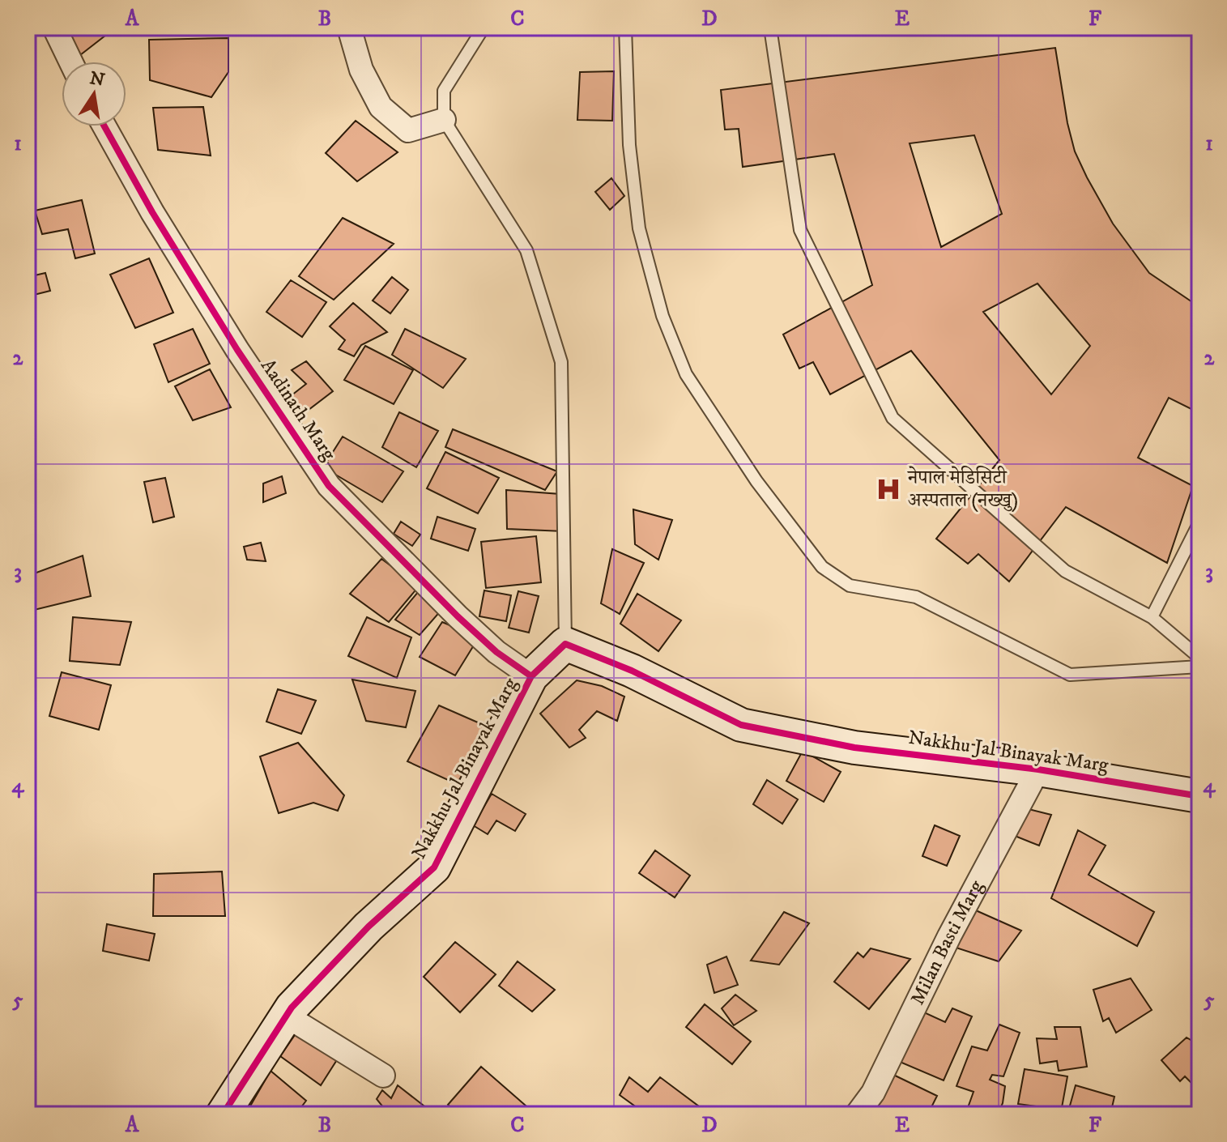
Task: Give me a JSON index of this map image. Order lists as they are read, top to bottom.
{
  "streets": {
    "street": ["Aadinath Marg", "Nakkhu Jal Binayak Marg", "Milan Basti Marg"]
  },
  "crossings": [
    ["Aadinath Marg", "Nakkhu Jal Binayak Marg"],
    ["Nakkhu Jal Binayak Marg", "Milan Basti Marg"]
  ],
  "places": {
    "hospital": ["नेपाल मेडिसिटी अस्पताल (नख्खु)"]
  },
  "north": "top",
  "grid": {
    "columns": [
      "A",
      "B",
      "C",
      "D",
      "E",
      "F"
    ],
    "rows": [
      "1",
      "2",
      "3",
      "4",
      "5"
    ]
  }
}
